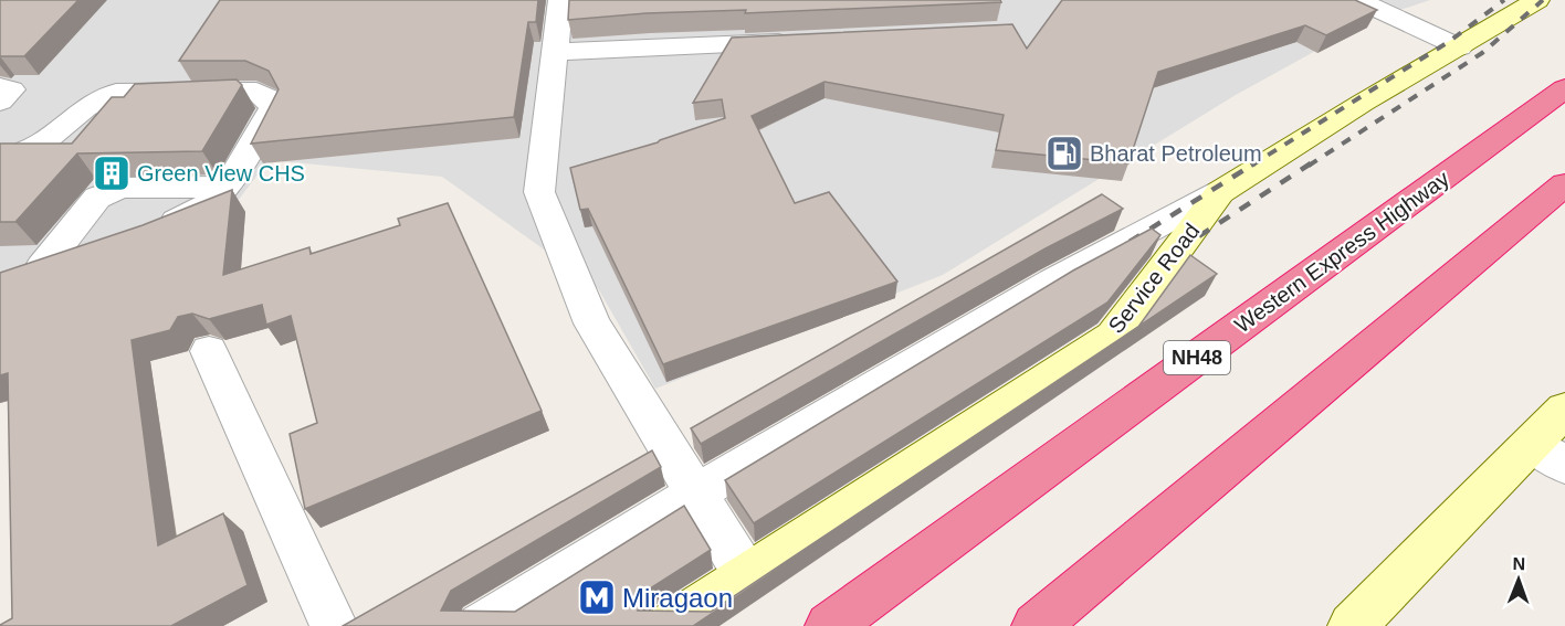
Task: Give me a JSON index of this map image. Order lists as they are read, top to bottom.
{
  "streets": {
    "highway": ["Western Express Highway", "NH48"],
    "main road": ["Service Road"]
  },
  "places": {
    "fuel station": ["Bharat Petroleum"],
    "building": ["Green View CHS"],
    "metro station": ["Miragaon"]
  },
  "north": "top"
}
